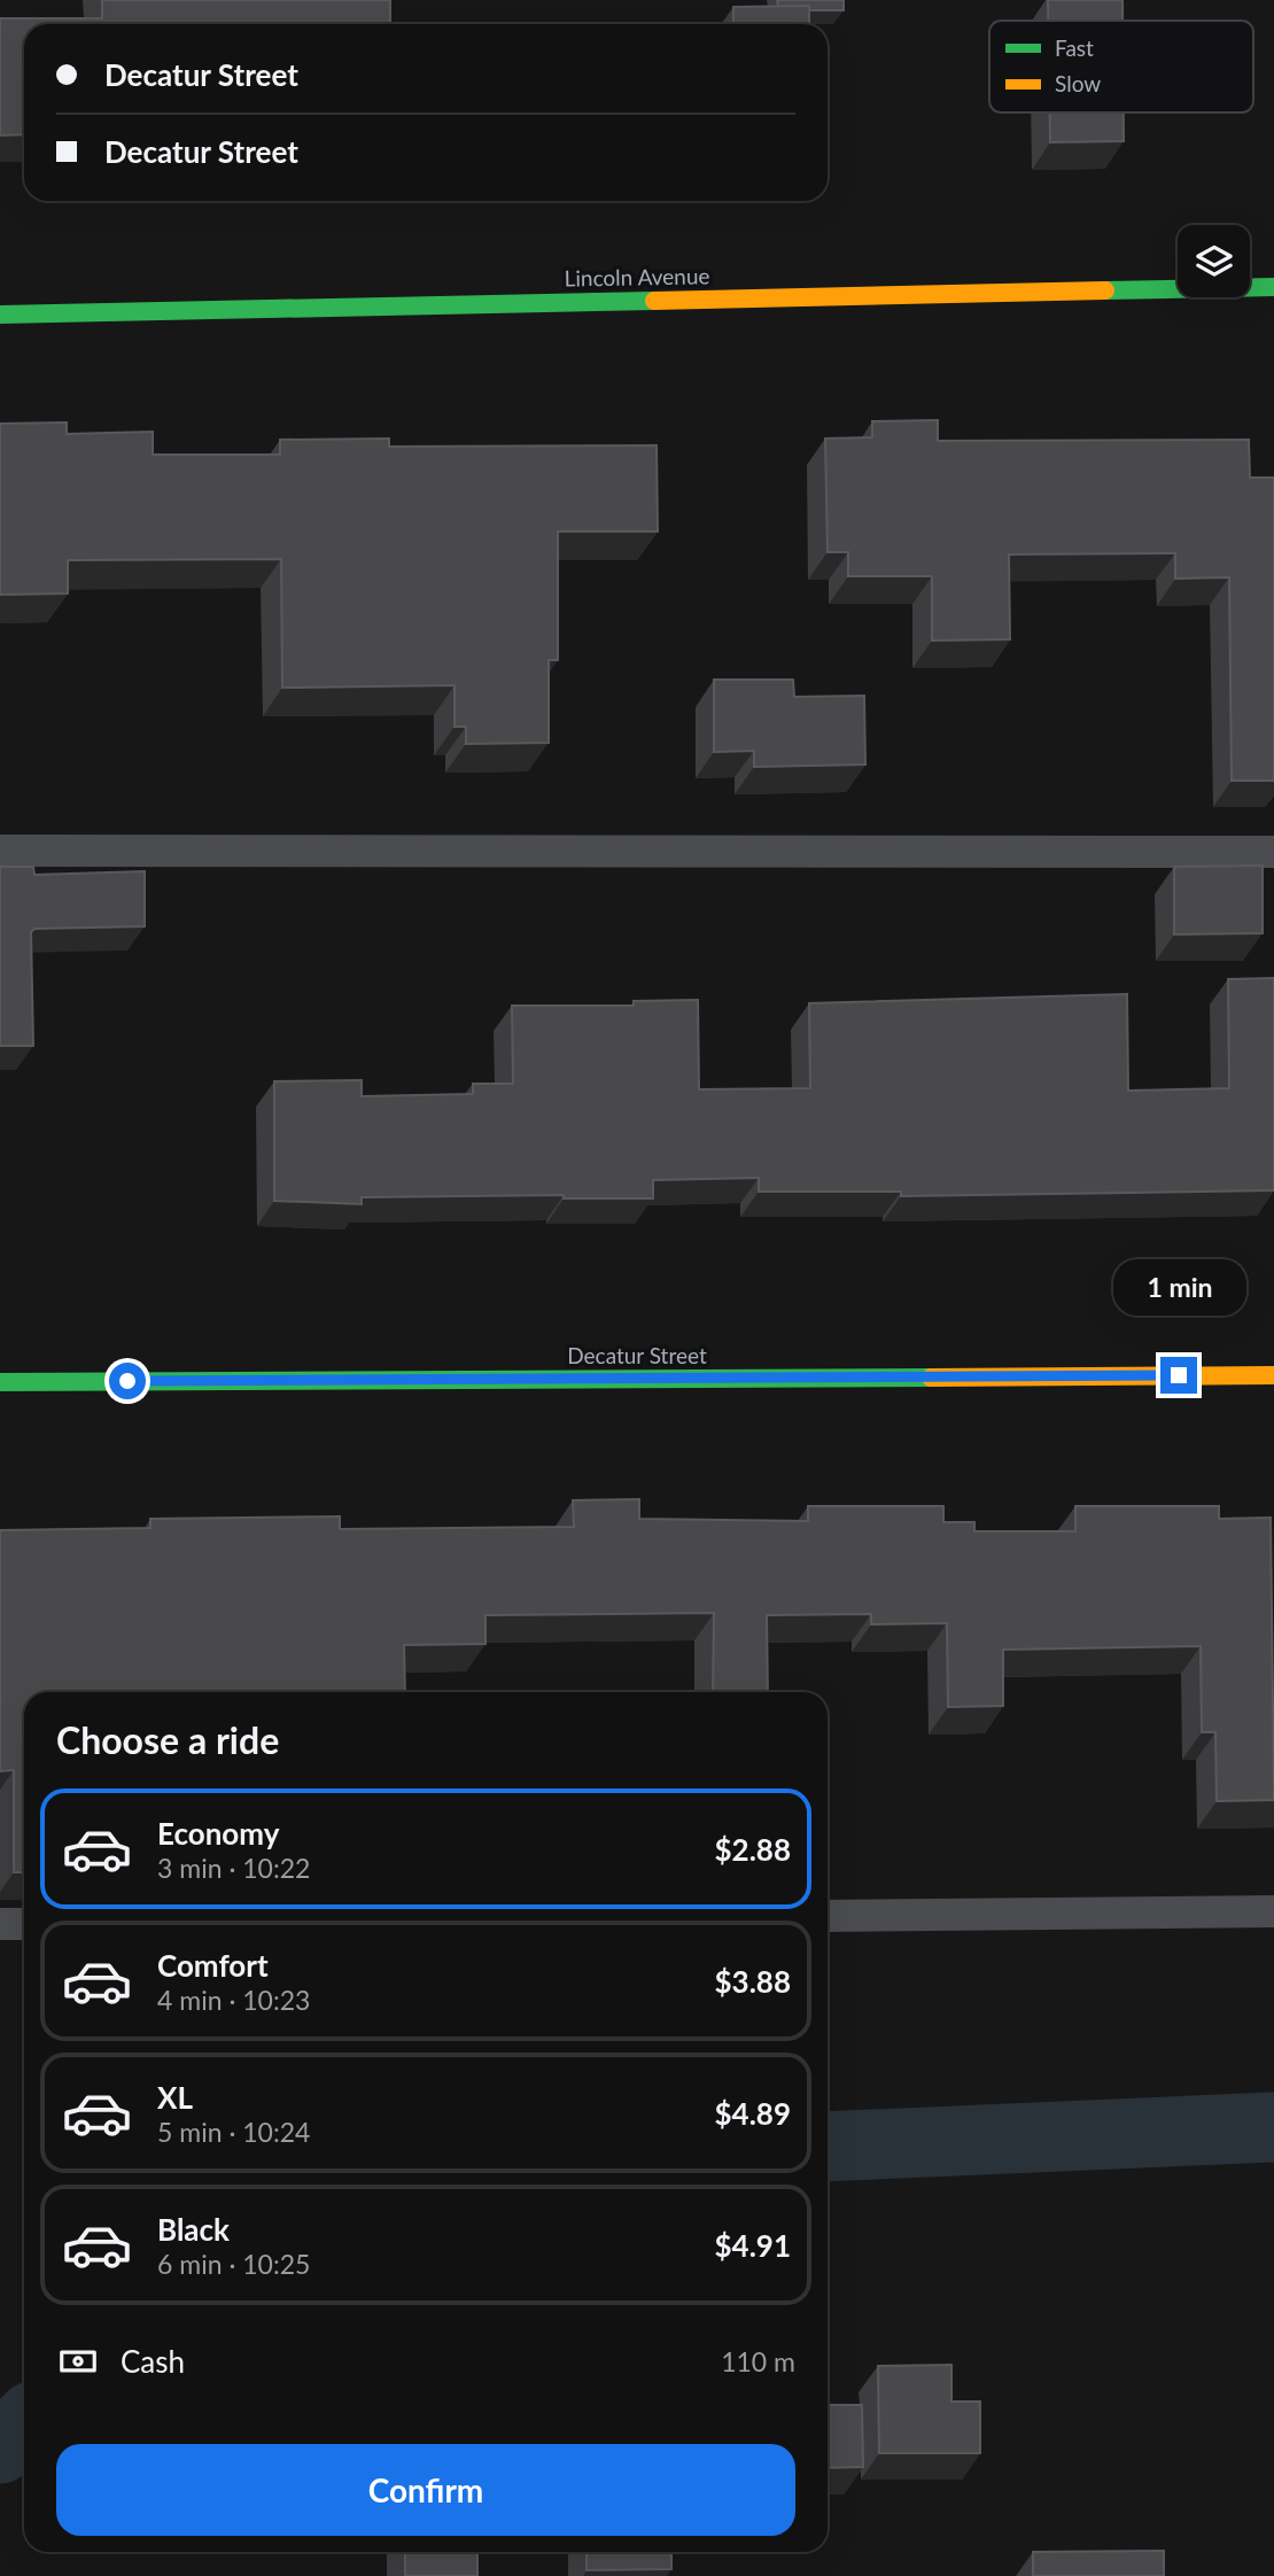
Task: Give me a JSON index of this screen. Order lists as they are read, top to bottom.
{
  "streets": {
    "street": ["Lincoln Avenue", "Decatur Street"]
  },
  "legend": ["Fast", "Slow"],
  "page": {
    "banner": ["Decatur Street", "Decatur Street"],
    "bubble": "1 min",
    "heading": "Choose a ride",
    "list": [
      {
        "name": "Economy",
        "note": "3 min · 10:22",
        "value": "$2.88"
      },
      {
        "name": "Comfort",
        "note": "4 min · 10:23",
        "value": "$3.88"
      },
      {
        "name": "XL",
        "note": "5 min · 10:24",
        "value": "$4.89"
      },
      {
        "name": "Black",
        "note": "6 min · 10:25",
        "value": "$4.91"
      }
    ],
    "pay": ["Cash", "110 m"],
    "buttons": "Confirm"
  }
}
